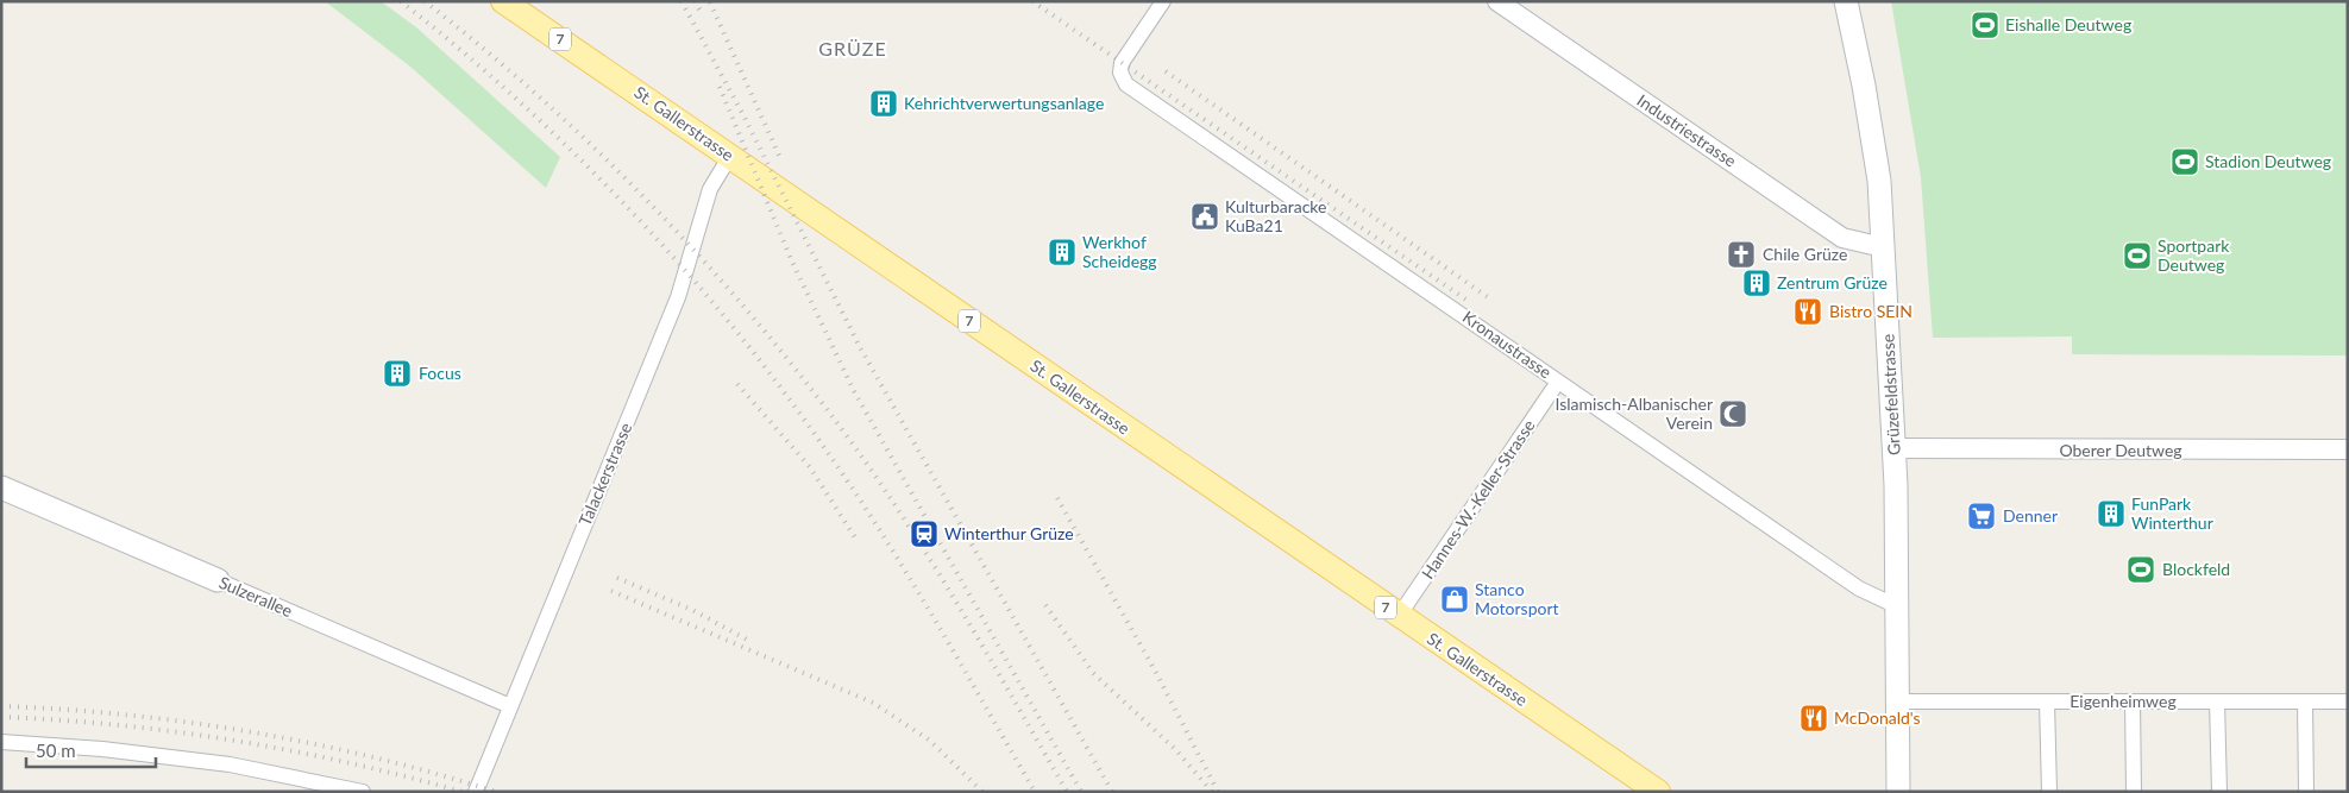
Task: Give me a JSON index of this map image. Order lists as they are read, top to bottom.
{
  "streets": {
    "main road": [
      "7",
      "St. Gallerstrasse",
      "Grüzefeldstrasse",
      "Sulzerallee"
    ],
    "street": [
      "Industriestrasse",
      "Kronaustrasse",
      "Oberer Deutweg",
      "Talackerstrasse",
      "Hannes-W.-Keller-Strasse",
      "Eigenheimweg"
    ]
  },
  "crossings": [
    ["St. Gallerstrasse", "Talackerstrasse"],
    ["St. Gallerstrasse", "Hannes-W.-Keller-Strasse"],
    ["Industriestrasse", "Grüzefeldstrasse"],
    ["Kronaustrasse", "Grüzefeldstrasse"],
    ["Kronaustrasse", "Hannes-W.-Keller-Strasse"],
    ["Grüzefeldstrasse", "Oberer Deutweg"],
    ["Grüzefeldstrasse", "Eigenheimweg"],
    ["Talackerstrasse", "Sulzerallee"]
  ],
  "districts": ["GRÜZE"],
  "places": {
    "sports": [
      "Eishalle Deutweg",
      "Stadion Deutweg",
      "Sportpark Deutweg",
      "Blockfeld"
    ],
    "building": [
      "Kehrichtverwertungsanlage",
      "Werkhof Scheidegg",
      "Zentrum Grüze",
      "Focus",
      "FunPark Winterthur"
    ],
    "public building": ["Kulturbaracke KuBa21"],
    "church": ["Chile Grüze"],
    "restaurant": ["Bistro SEIN", "McDonald's"],
    "mosque": ["Islamisch-Albanischer Verein"],
    "supermarket": ["Denner"],
    "station": ["Winterthur Grüze"],
    "shop": ["Stanco Motorsport"]
  },
  "scale_bar": "50 m"
}
